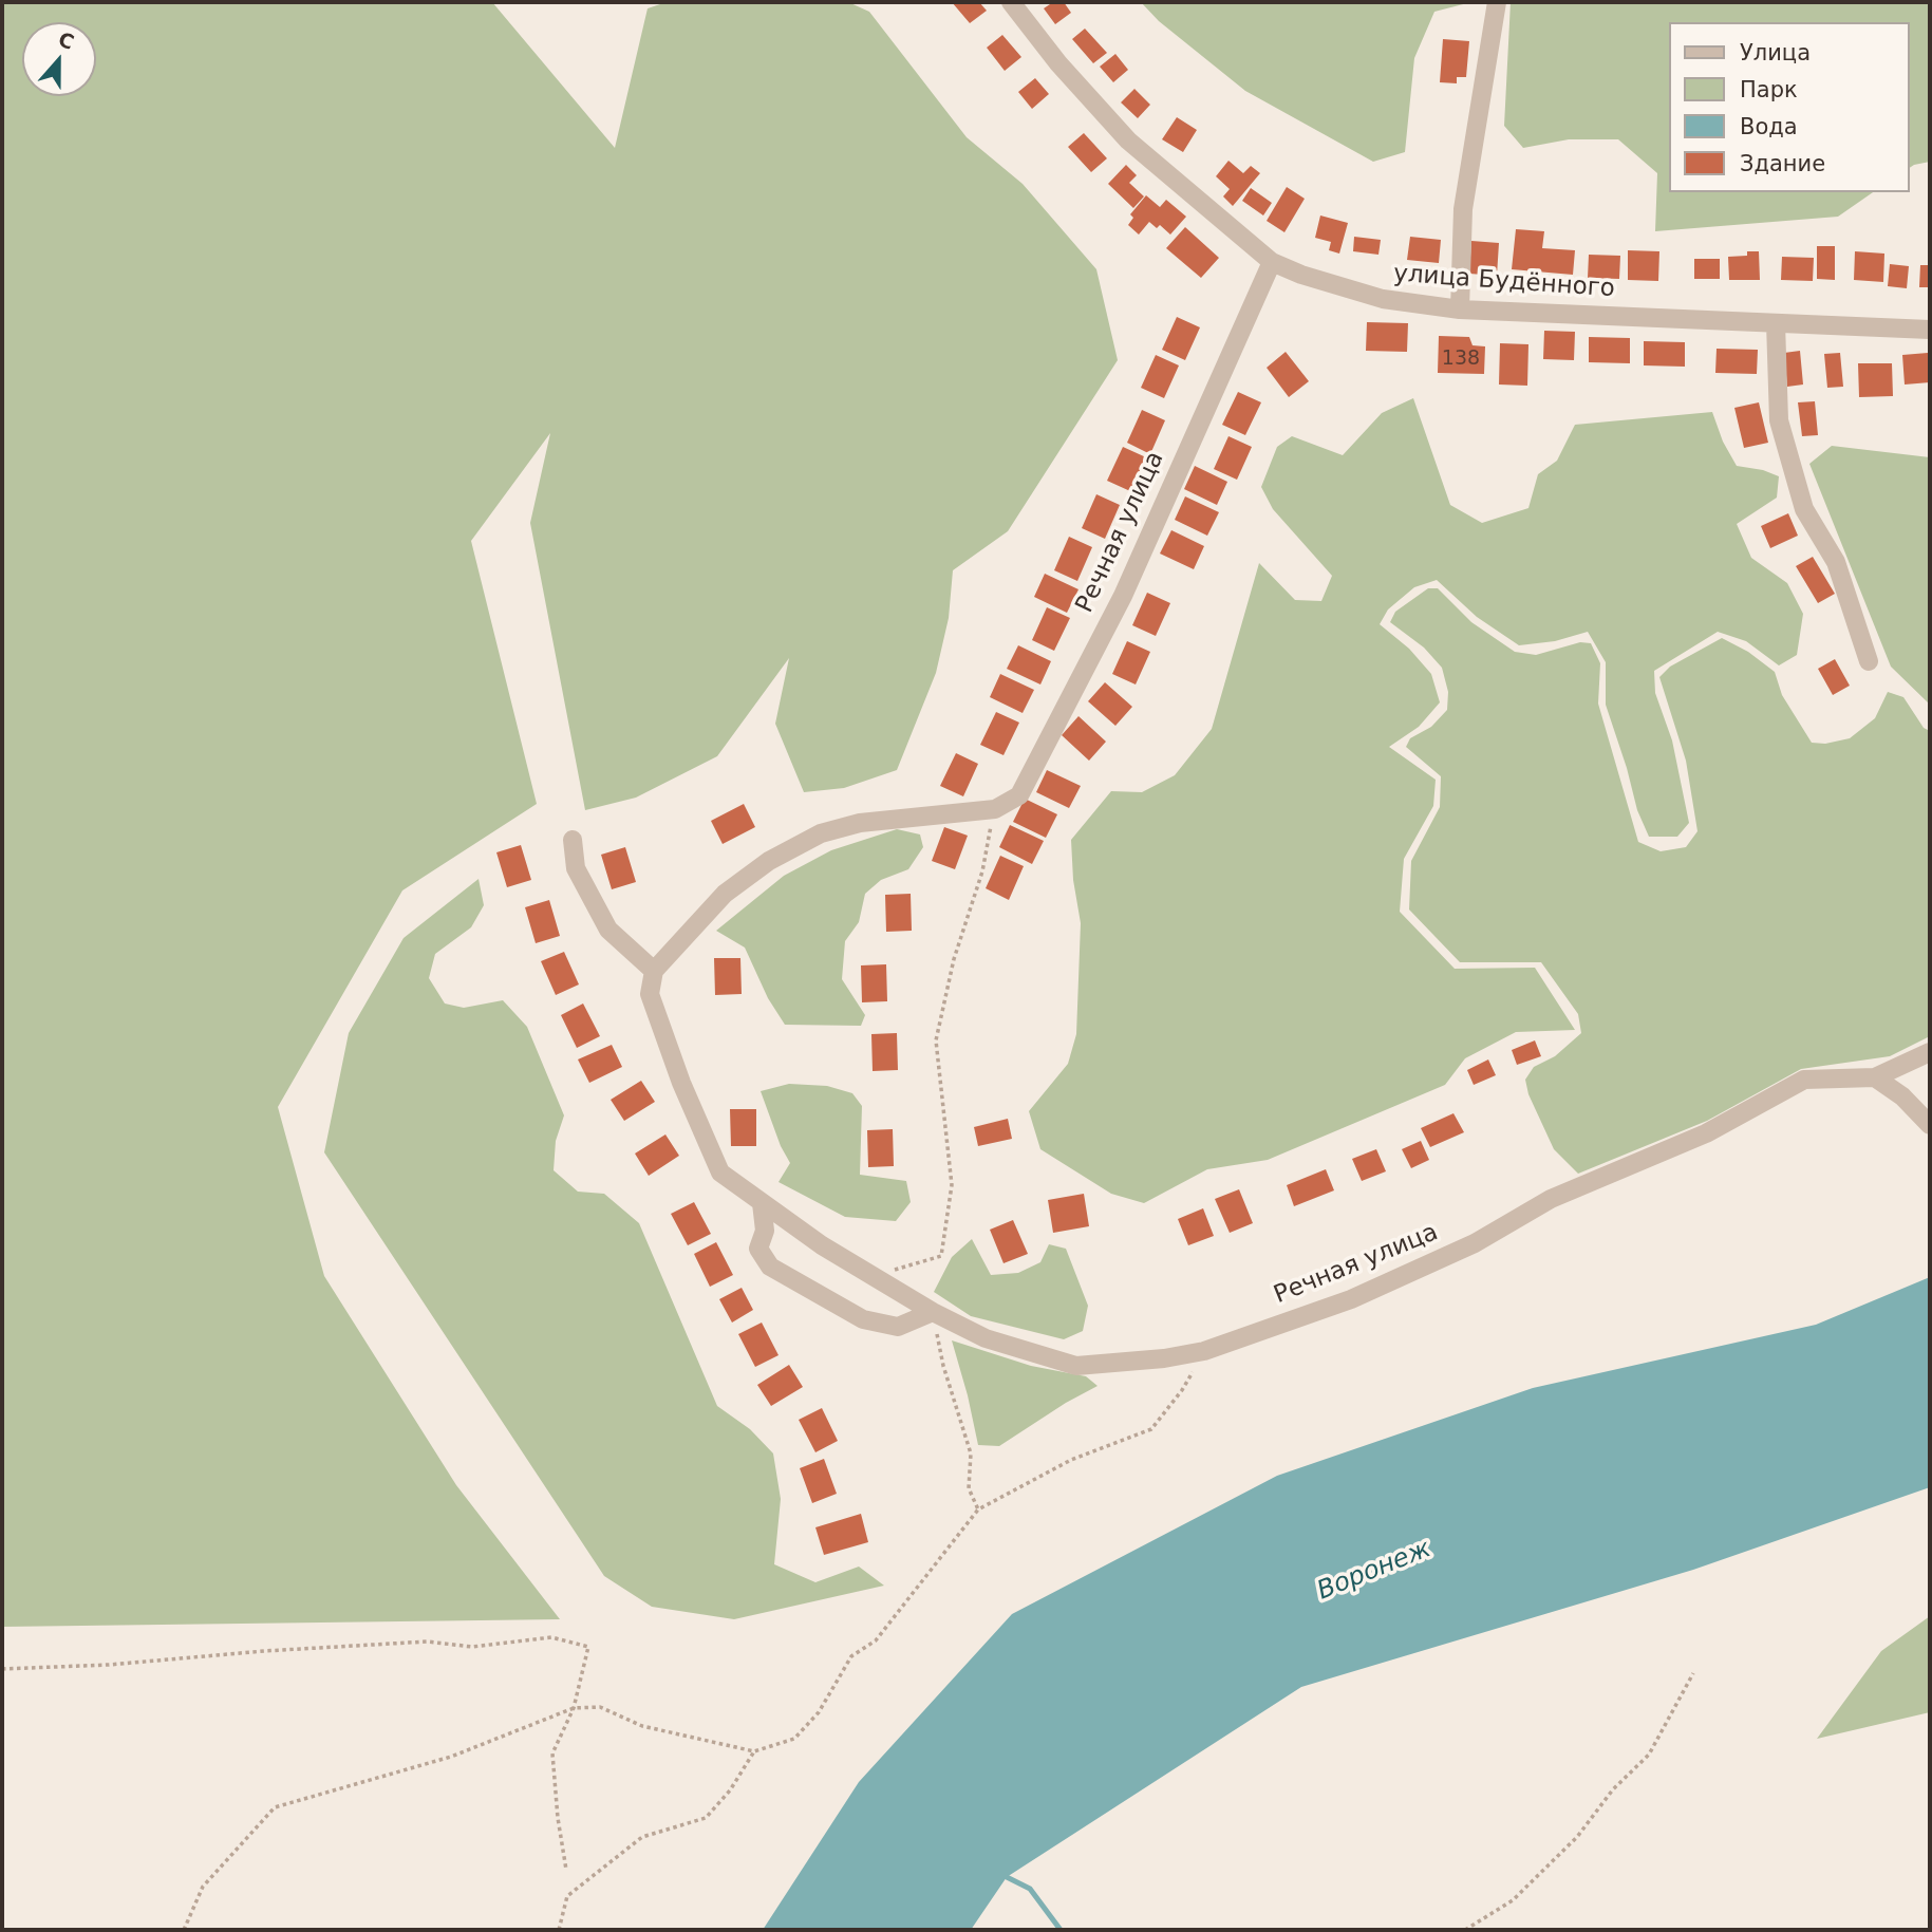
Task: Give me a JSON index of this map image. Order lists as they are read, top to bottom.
{
  "streets": {
    "street": ["улица Будённого", "Речная улица"]
  },
  "crossings": [
    ["улица Будённого", "Речная улица"]
  ],
  "water": ["Воронеж"],
  "house_numbers": ["138"],
  "legend": [
    "Улица",
    "Парк",
    "Вода",
    "Здание"
  ],
  "north": "top"
}
